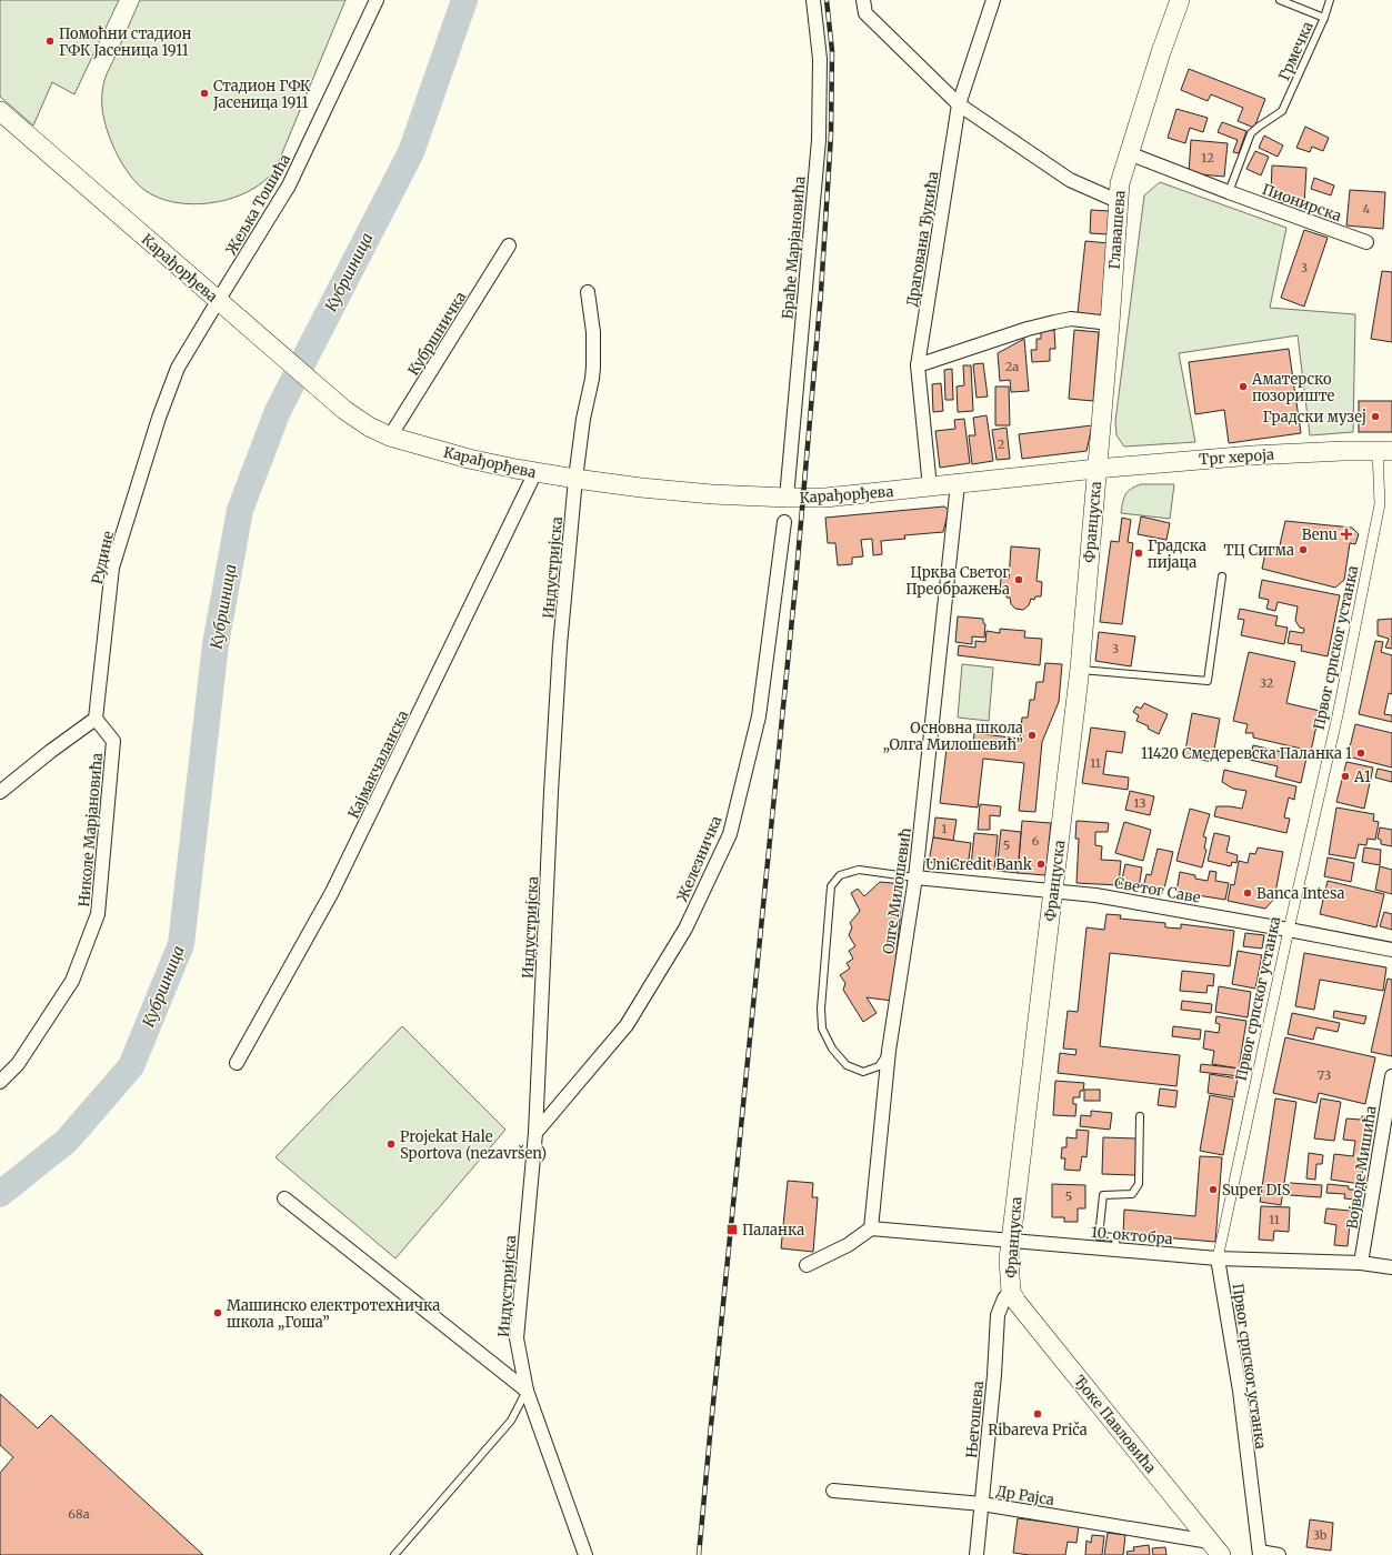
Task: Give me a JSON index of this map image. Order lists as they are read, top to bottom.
{
  "streets": {
    "main road": [
      "Главашева",
      "Карађорђева",
      "Трг хероја",
      "Француска",
      "Ђоке Павловића"
    ],
    "street": [
      "Пионирска",
      "Жељка Тошића",
      "Драгована Ђукића",
      "Браће Марјановића",
      "Кубршничка",
      "Рудине",
      "Индустријска",
      "Првог српског устанка",
      "Кајмакчаланска",
      "Николе Марјановића",
      "Железничка",
      "Светог Саве",
      "Олге Милошевић",
      "Војводе Мишића",
      "10. октобра",
      "Његошева",
      "Др Рајса"
    ],
    "lane": ["Грмечка"]
  },
  "crossings": [
    ["Грмечка", "Пионирска"],
    ["Пионирска", "Главашева"],
    ["Жељка Тошића", "Карађорђева"],
    ["Жељка Тошића", "Рудине"],
    ["Главашева", "Карађорђева"],
    ["Главашева", "Трг хероја"],
    ["Главашева", "Француска"],
    ["Драгована Ђукића", "Карађорђева"],
    ["Браће Марјановића", "Карађорђева"],
    ["Карађорђева", "Кубршничка"],
    ["Карађорђева", "Трг хероја"],
    ["Карађорђева", "Француска"],
    ["Карађорђева", "Рудине"],
    ["Карађорђева", "Индустријска"],
    ["Карађорђева", "Кајмакчаланска"],
    ["Карађорђева", "Олге Милошевић"],
    ["Трг хероја", "Француска"],
    ["Трг хероја", "Првог српског устанка"],
    ["Француска", "Светог Саве"],
    ["Француска", "10. октобра"],
    ["Француска", "Његошева"],
    ["Француска", "Ђоке Павловића"],
    ["Рудине", "Николе Марјановића"],
    ["Индустријска", "Железничка"],
    ["Првог српског устанка", "Светог Саве"],
    ["Првог српског устанка", "10. октобра"],
    ["Светог Саве", "Олге Милошевић"],
    ["Олге Милошевић", "10. октобра"],
    ["Војводе Мишића", "10. октобра"],
    ["Његошева", "Ђоке Павловића"],
    ["Његошева", "Др Рајса"],
    ["Ђоке Павловића", "Др Рајса"]
  ],
  "water": ["Кубршница"],
  "places": {
    "other": [
      "Помоћни стадион ГФК Јасеница 1911",
      "Стадион ГФК Јасеница 1911",
      "Аматерско позориште",
      "Градски музеј",
      "ТЦ Сигма",
      "Градска пијаца",
      "Црква Светог Преображења",
      "Основна школа „Олга Милошевић”",
      "11420 Смедеревска Паланка 1",
      "A1",
      "UniCredit Bank",
      "Banca Intesa",
      "Projekat Hale Sportova (nezavršen)",
      "Super DIS",
      "Машинско електротехничка школа „Гоша”",
      "Ribareva Priča"
    ],
    "health": ["Benu"],
    "transit": ["Паланка"]
  },
  "house_numbers": [
    "12",
    "4",
    "3",
    "2a",
    "2",
    "3",
    "32",
    "11",
    "13",
    "1",
    "6",
    "5",
    "73",
    "5",
    "11",
    "68a",
    "3b"
  ]
}
